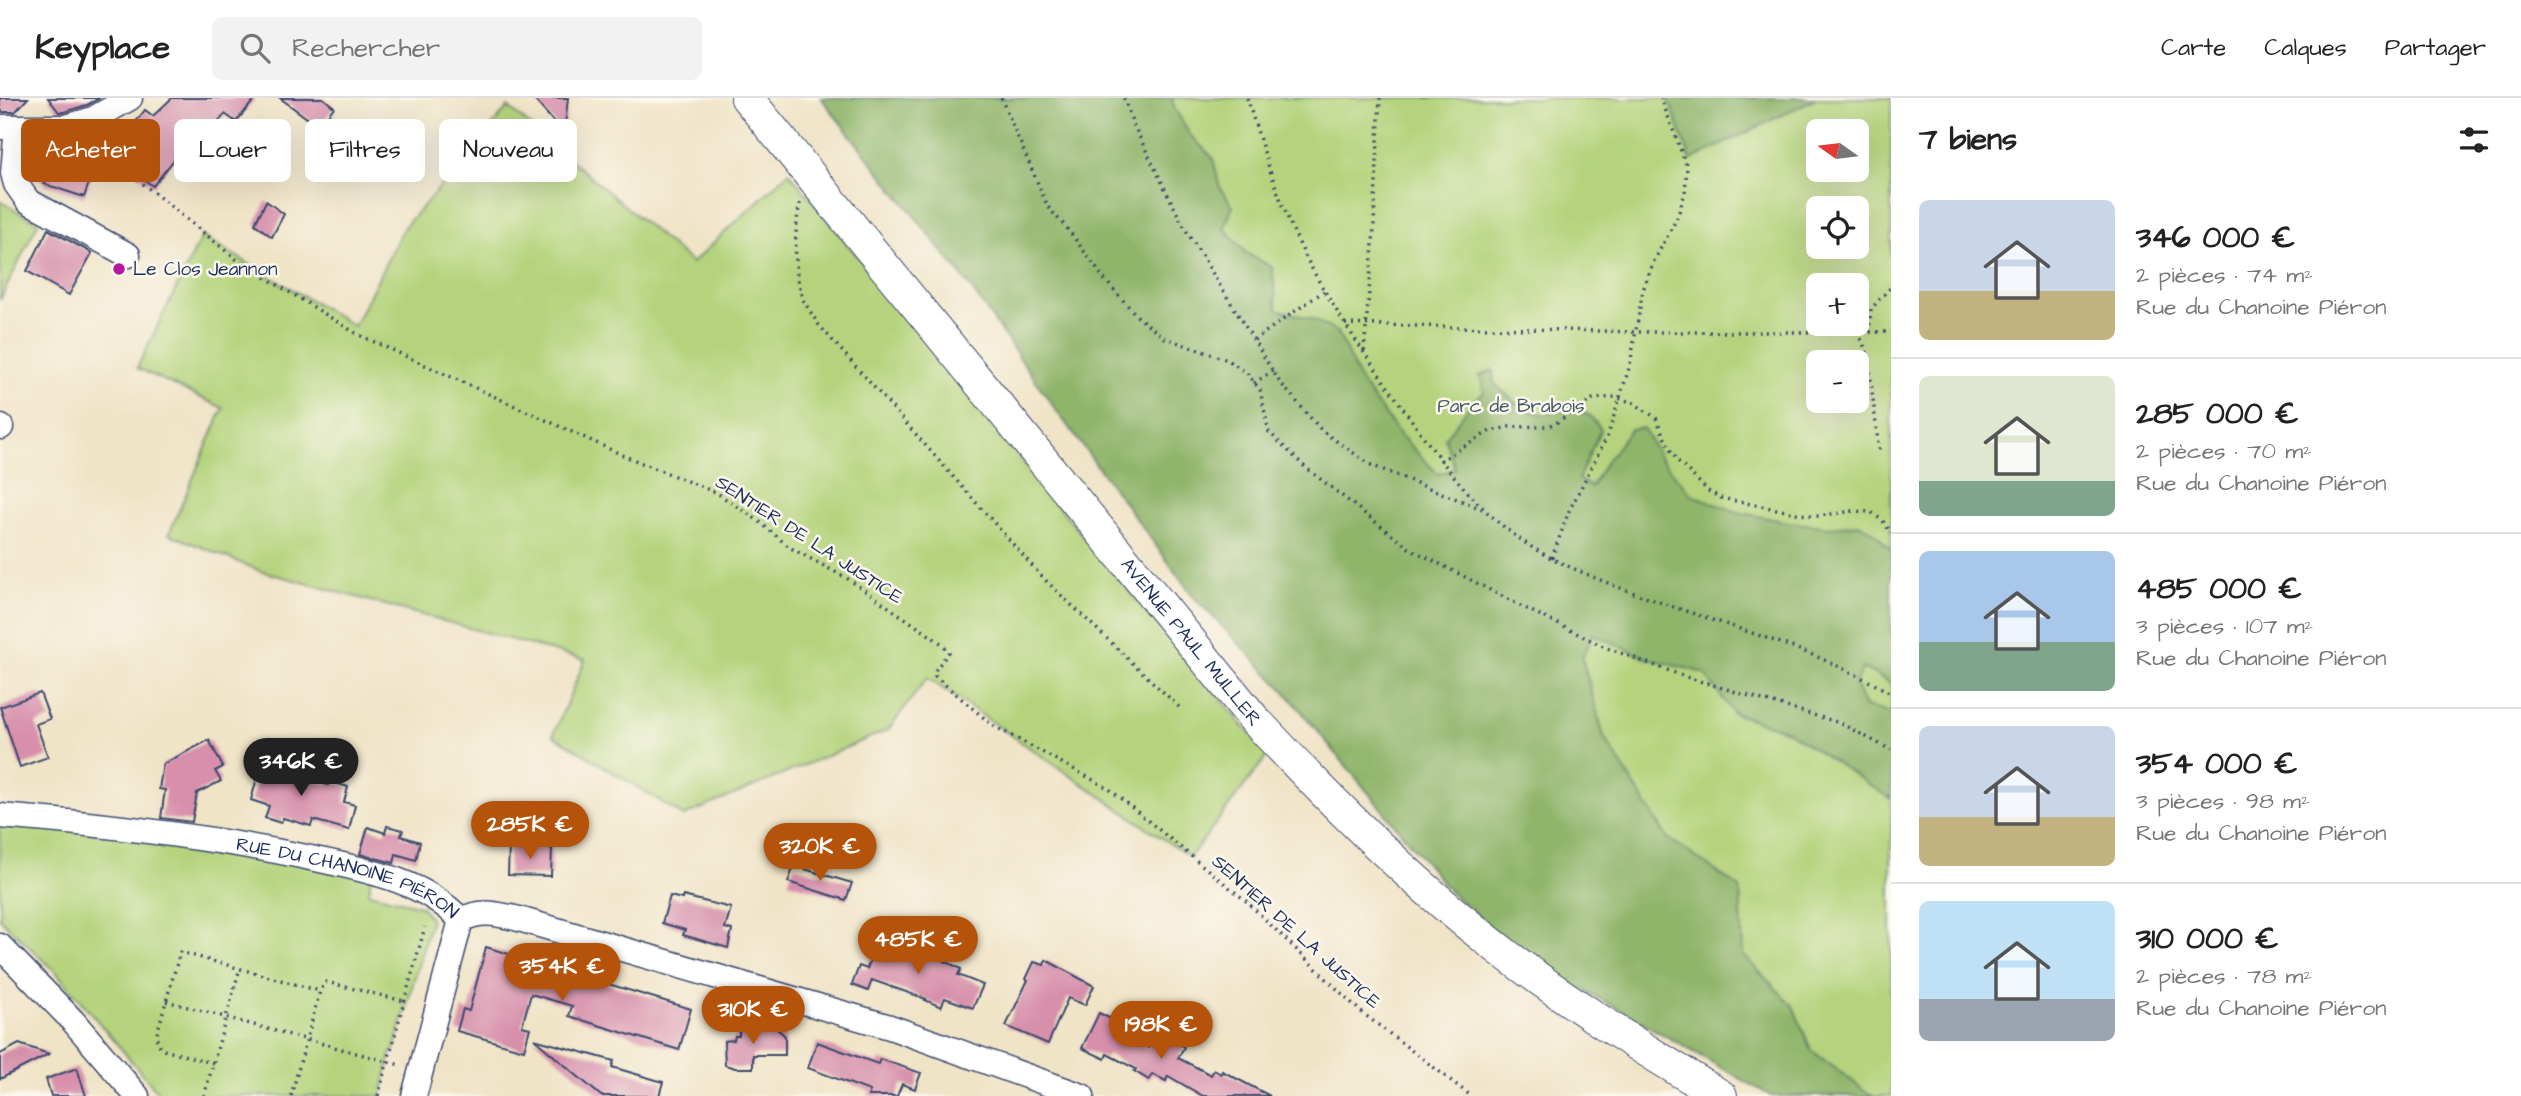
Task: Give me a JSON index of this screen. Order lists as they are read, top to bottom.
{
  "streets": {
    "main road": ["AVENUE PAUL MULLER"],
    "street": ["RUE DU CHANOINE PIÉRON"],
    "path": ["SENTIER DE LA JUSTICE"]
  },
  "parks": ["Parc de Brabois"],
  "places": ["Le Clos Jeannon"],
  "north": "left",
  "page": {
    "header": "Keyplace",
    "search": "Rechercher",
    "nav": ["Carte", "Calques", "Partager"],
    "heading": "7 biens",
    "map_buttons": ["+", "−"],
    "chip": [
      "Acheter",
      "Louer",
      "Filtres",
      "Nouveau"
    ],
    "list": [
      {
        "name": "346 000 €",
        "note": "2 pièces · 74 m² · Rue du Chanoine Piéron"
      },
      {
        "name": "285 000 €",
        "note": "2 pièces · 70 m² · Rue du Chanoine Piéron"
      },
      {
        "name": "485 000 €",
        "note": "3 pièces · 107 m² · Rue du Chanoine Piéron"
      },
      {
        "name": "354 000 €",
        "note": "3 pièces · 98 m² · Rue du Chanoine Piéron"
      },
      {
        "name": "310 000 €",
        "note": "2 pièces · 78 m² · Rue du Chanoine Piéron"
      }
    ],
    "price": [
      "346K €",
      "285K €",
      "320K €",
      "485K €",
      "354K €",
      "310K €",
      "198K €"
    ]
  }
}
